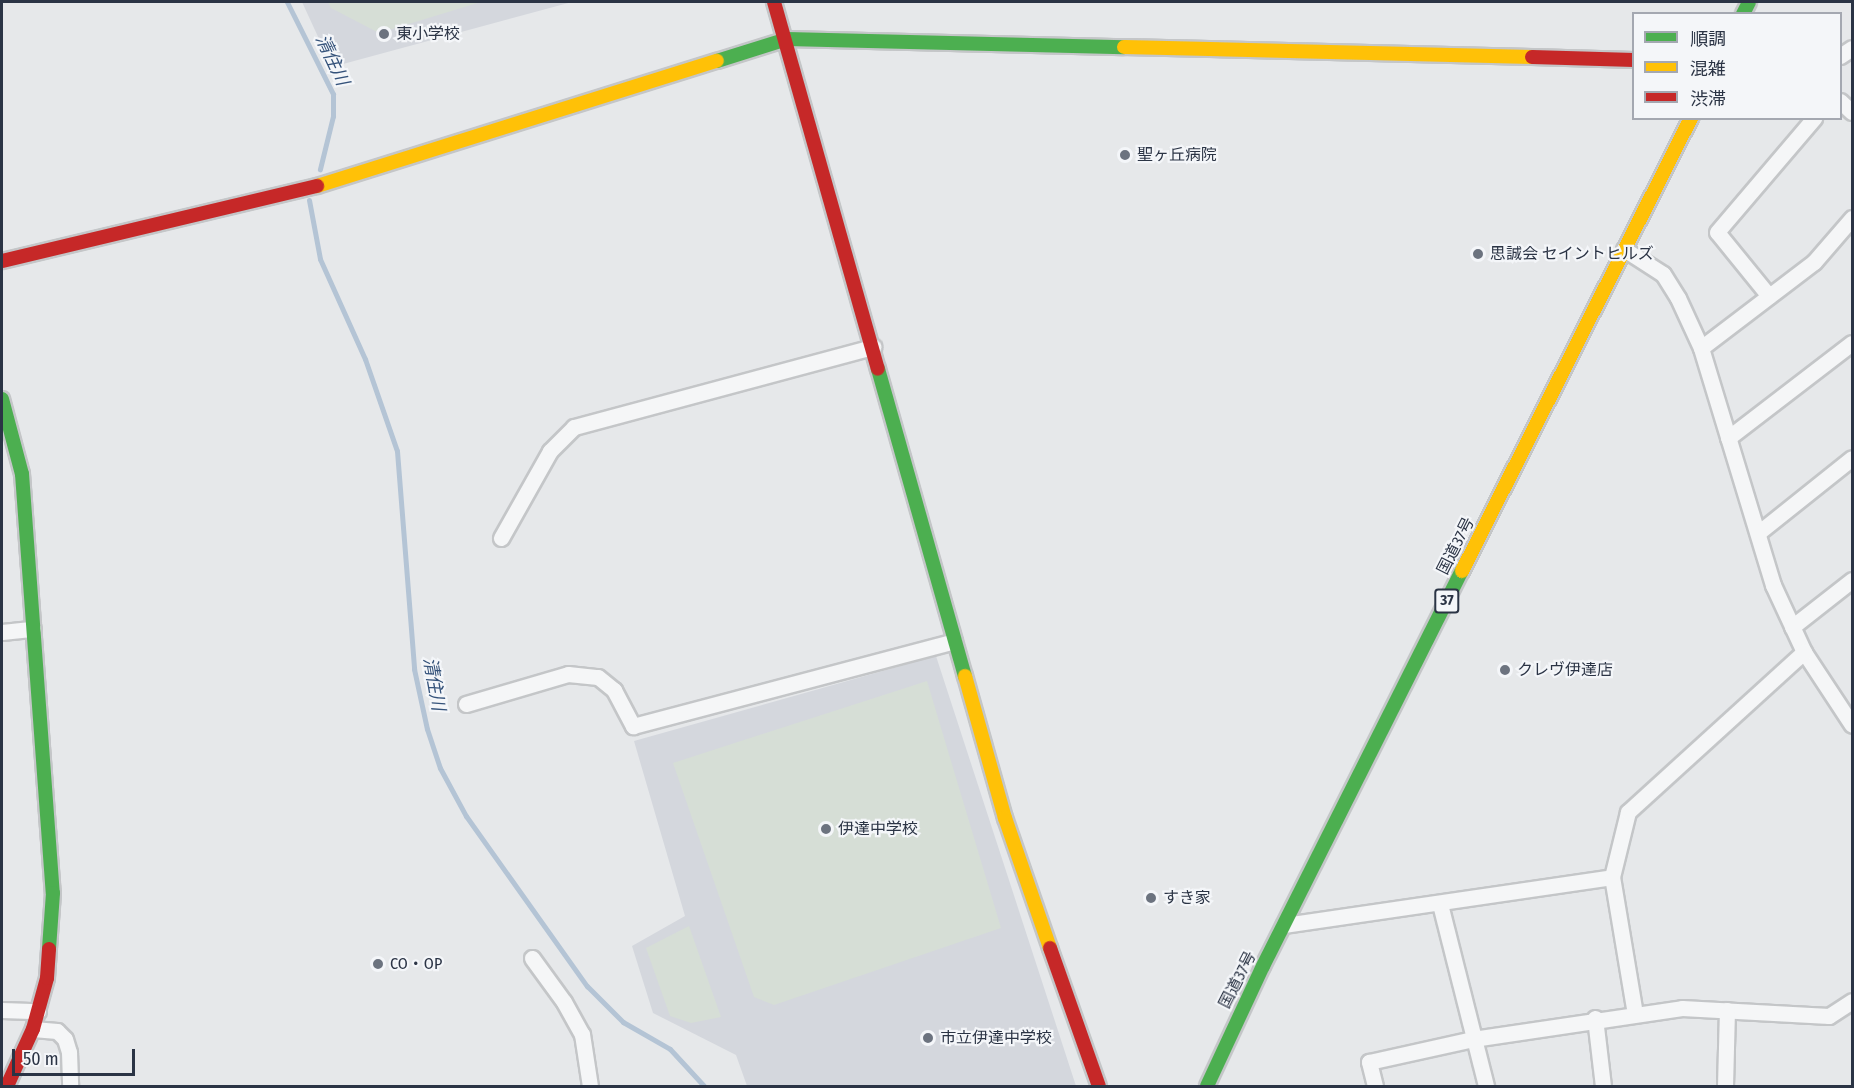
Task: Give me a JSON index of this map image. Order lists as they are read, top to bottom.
{
  "streets": {
    "main road": ["国道37号", "37"]
  },
  "water": ["清住川"],
  "places": [
    "東小学校",
    "聖ヶ丘病院",
    "思誠会 セイントヒルズ",
    "クレヴ伊達店",
    "伊達中学校",
    "すき家",
    "CO・OP",
    "市立伊達中学校"
  ],
  "legend": ["順調", "混雑", "渋滞"],
  "scale_bar": "50 m"
}
